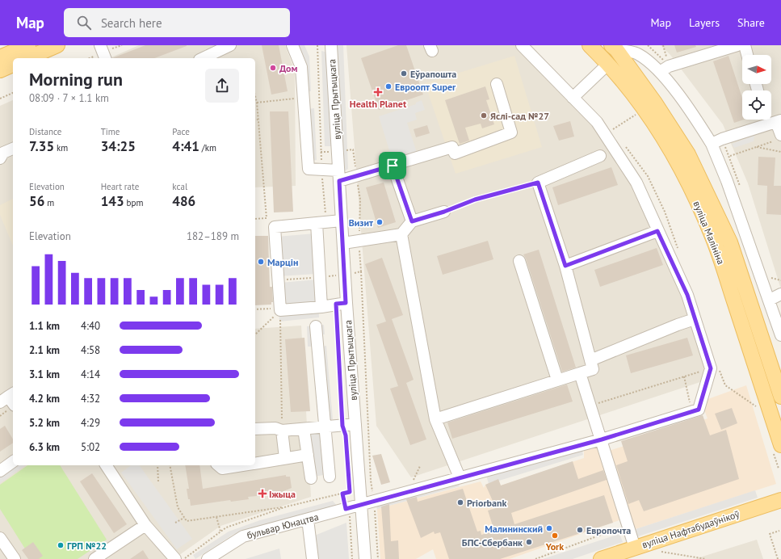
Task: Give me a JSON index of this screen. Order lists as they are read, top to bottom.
{
  "streets": {
    "main road": ["вуліца Малініна", "вуліца Нафтабудаўнікоў"],
    "street": ["вуліца Прытыцкага", "бульвар Юнацтва"]
  },
  "crossings": [
    ["вуліца Прытыцкага", "бульвар Юнацтва"]
  ],
  "places": {
    "other": [
      "Дом",
      "Еўрапошта",
      "Евроопт Super",
      "Яслі-сад №27",
      "Визит",
      "Марцін",
      "Priorbank",
      "Малининский",
      "Европочта",
      "York",
      "БПС-Сбербанк",
      "ГРП №22"
    ],
    "health": ["Health Planet", "Іжыца"]
  },
  "north": "right",
  "page": {
    "header": "Map",
    "search": "Search here",
    "nav": ["Map", "Layers", "Share"],
    "heading": ["Morning run", "08:09 · 7 × 1.1 km"],
    "stats": [
      ["Distance", "7.35 km"],
      ["Time", "34:25"],
      ["Pace", "4:41 /km"],
      ["Elevation", "56 m"],
      ["Heart rate", "143 bpm"],
      ["kcal", "486"]
    ],
    "chart": ["Elevation", "182–189 m"],
    "list": [
      {
        "name": "1.1 km",
        "note": "4:40"
      },
      {
        "name": "2.1 km",
        "note": "4:58"
      },
      {
        "name": "3.1 km",
        "note": "4:14"
      },
      {
        "name": "4.2 km",
        "note": "4:32"
      },
      {
        "name": "5.2 km",
        "note": "4:29"
      },
      {
        "name": "6.3 km",
        "note": "5:02"
      }
    ]
  }
}
